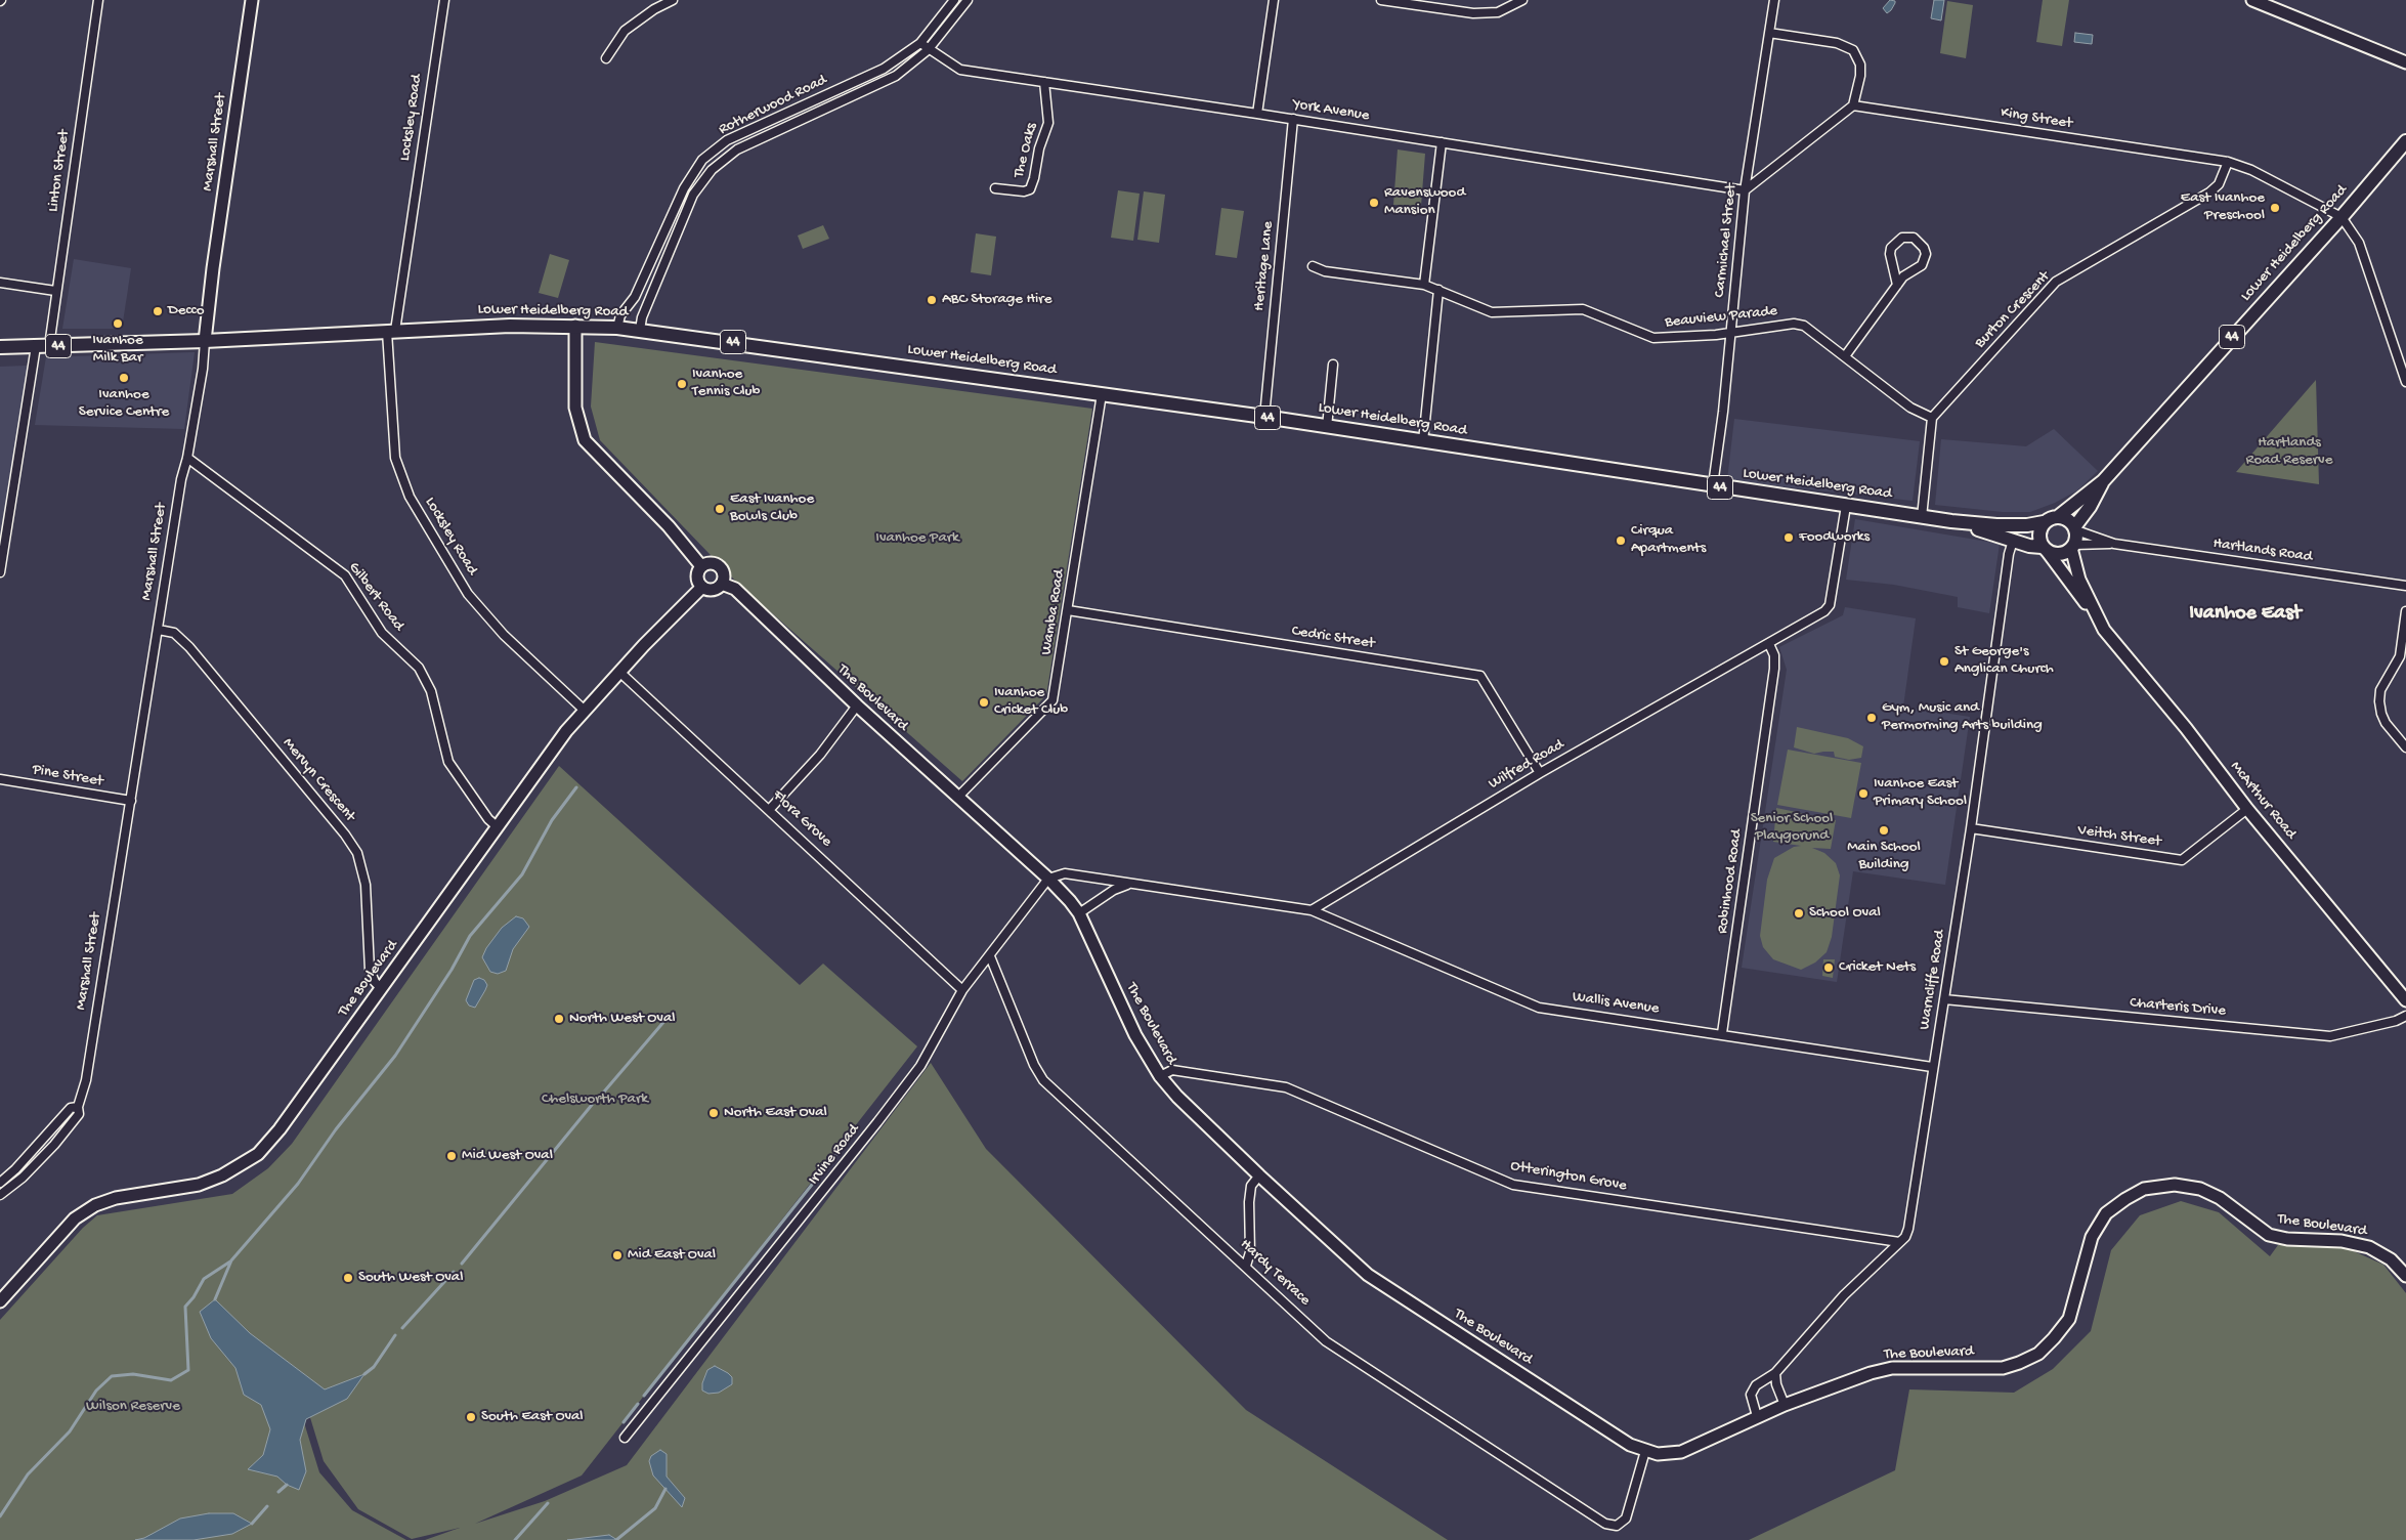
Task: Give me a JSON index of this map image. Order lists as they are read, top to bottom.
{
  "streets": {
    "main road": ["Lower Heidelberg Road", "44"],
    "street": [
      "Rotherwood Road",
      "York Avenue",
      "Locksley Road",
      "King Street",
      "Marshall Street",
      "The Oaks",
      "Linton Street",
      "Carmichael Street",
      "Heritage Lane",
      "Burton Crescent",
      "Beauview Parade",
      "Hartlands Road",
      "Gilbert Road",
      "Wamba Road",
      "Cedric Street",
      "The Boulevard",
      "Wilfred Road",
      "Pine Street",
      "Mervyn Crescent",
      "McArthur Road",
      "Flora Grove",
      "Veitch Street",
      "Robinhood Road",
      "Warncliffe Road",
      "Wallis Avenue",
      "Charteris Drive",
      "Irvine Road",
      "Otterington Grove",
      "Hardy Terrace"
    ]
  },
  "crossings": [
    ["Rotherwood Road", "York Avenue"],
    ["Rotherwood Road", "Lower Heidelberg Road"],
    ["York Avenue", "The Oaks"],
    ["York Avenue", "Carmichael Street"],
    ["York Avenue", "Heritage Lane"],
    ["Locksley Road", "Lower Heidelberg Road"],
    ["Locksley Road", "The Boulevard"],
    ["King Street", "Lower Heidelberg Road"],
    ["King Street", "Burton Crescent"],
    ["Marshall Street", "Lower Heidelberg Road"],
    ["Marshall Street", "Gilbert Road"],
    ["Marshall Street", "Pine Street"],
    ["Marshall Street", "Mervyn Crescent"],
    ["Linton Street", "Lower Heidelberg Road"],
    ["Carmichael Street", "Lower Heidelberg Road"],
    ["Carmichael Street", "Beauview Parade"],
    ["Lower Heidelberg Road", "Heritage Lane"],
    ["Lower Heidelberg Road", "44"],
    ["Lower Heidelberg Road", "Hartlands Road"],
    ["Lower Heidelberg Road", "Wamba Road"],
    ["Lower Heidelberg Road", "Wilfred Road"],
    ["Lower Heidelberg Road", "McArthur Road"],
    ["Lower Heidelberg Road", "Warncliffe Road"],
    ["Burton Crescent", "Beauview Parade"],
    ["44", "Hartlands Road"],
    ["44", "McArthur Road"],
    ["Hartlands Road", "McArthur Road"],
    ["Gilbert Road", "The Boulevard"],
    ["Wamba Road", "Cedric Street"],
    ["Wamba Road", "The Boulevard"],
    ["Cedric Street", "Wilfred Road"],
    ["The Boulevard", "Mervyn Crescent"],
    ["The Boulevard", "Flora Grove"],
    ["The Boulevard", "Warncliffe Road"],
    ["The Boulevard", "Irvine Road"],
    ["The Boulevard", "Otterington Grove"],
    ["The Boulevard", "Hardy Terrace"],
    ["Wilfred Road", "Robinhood Road"],
    ["Wilfred Road", "Wallis Avenue"],
    ["McArthur Road", "Veitch Street"],
    ["Flora Grove", "Irvine Road"],
    ["Veitch Street", "Warncliffe Road"],
    ["Robinhood Road", "Wallis Avenue"],
    ["Warncliffe Road", "Wallis Avenue"],
    ["Warncliffe Road", "Charteris Drive"],
    ["Warncliffe Road", "Otterington Grove"],
    ["Irvine Road", "Hardy Terrace"]
  ],
  "districts": ["Ivanhoe East"],
  "parks": [
    "Hartlands Road Reserve",
    "Ivanhoe Park",
    "Senior School Playgorund",
    "Chelsworth Park",
    "Wilson Reserve"
  ],
  "places": [
    "Ravenswood Mansion",
    "East Ivanhoe Preschool",
    "ABC Storage Hire",
    "Decco",
    "Ivanhoe Milk Bar",
    "Ivanhoe Service Centre",
    "Ivanhoe Tennis Club",
    "East Ivanhoe Bowls Club",
    "Foodworks",
    "Cirqua Apartments",
    "St George's Anglican Church",
    "Ivanhoe Cricket Club",
    "Gym, Music and Permorming Arts building",
    "Ivanhoe East Primary School",
    "Main School Building",
    "School Oval",
    "Cricket Nets",
    "North West Oval",
    "North East Oval",
    "Mid West Oval",
    "Mid East Oval",
    "South West Oval",
    "South East Oval"
  ]
}
